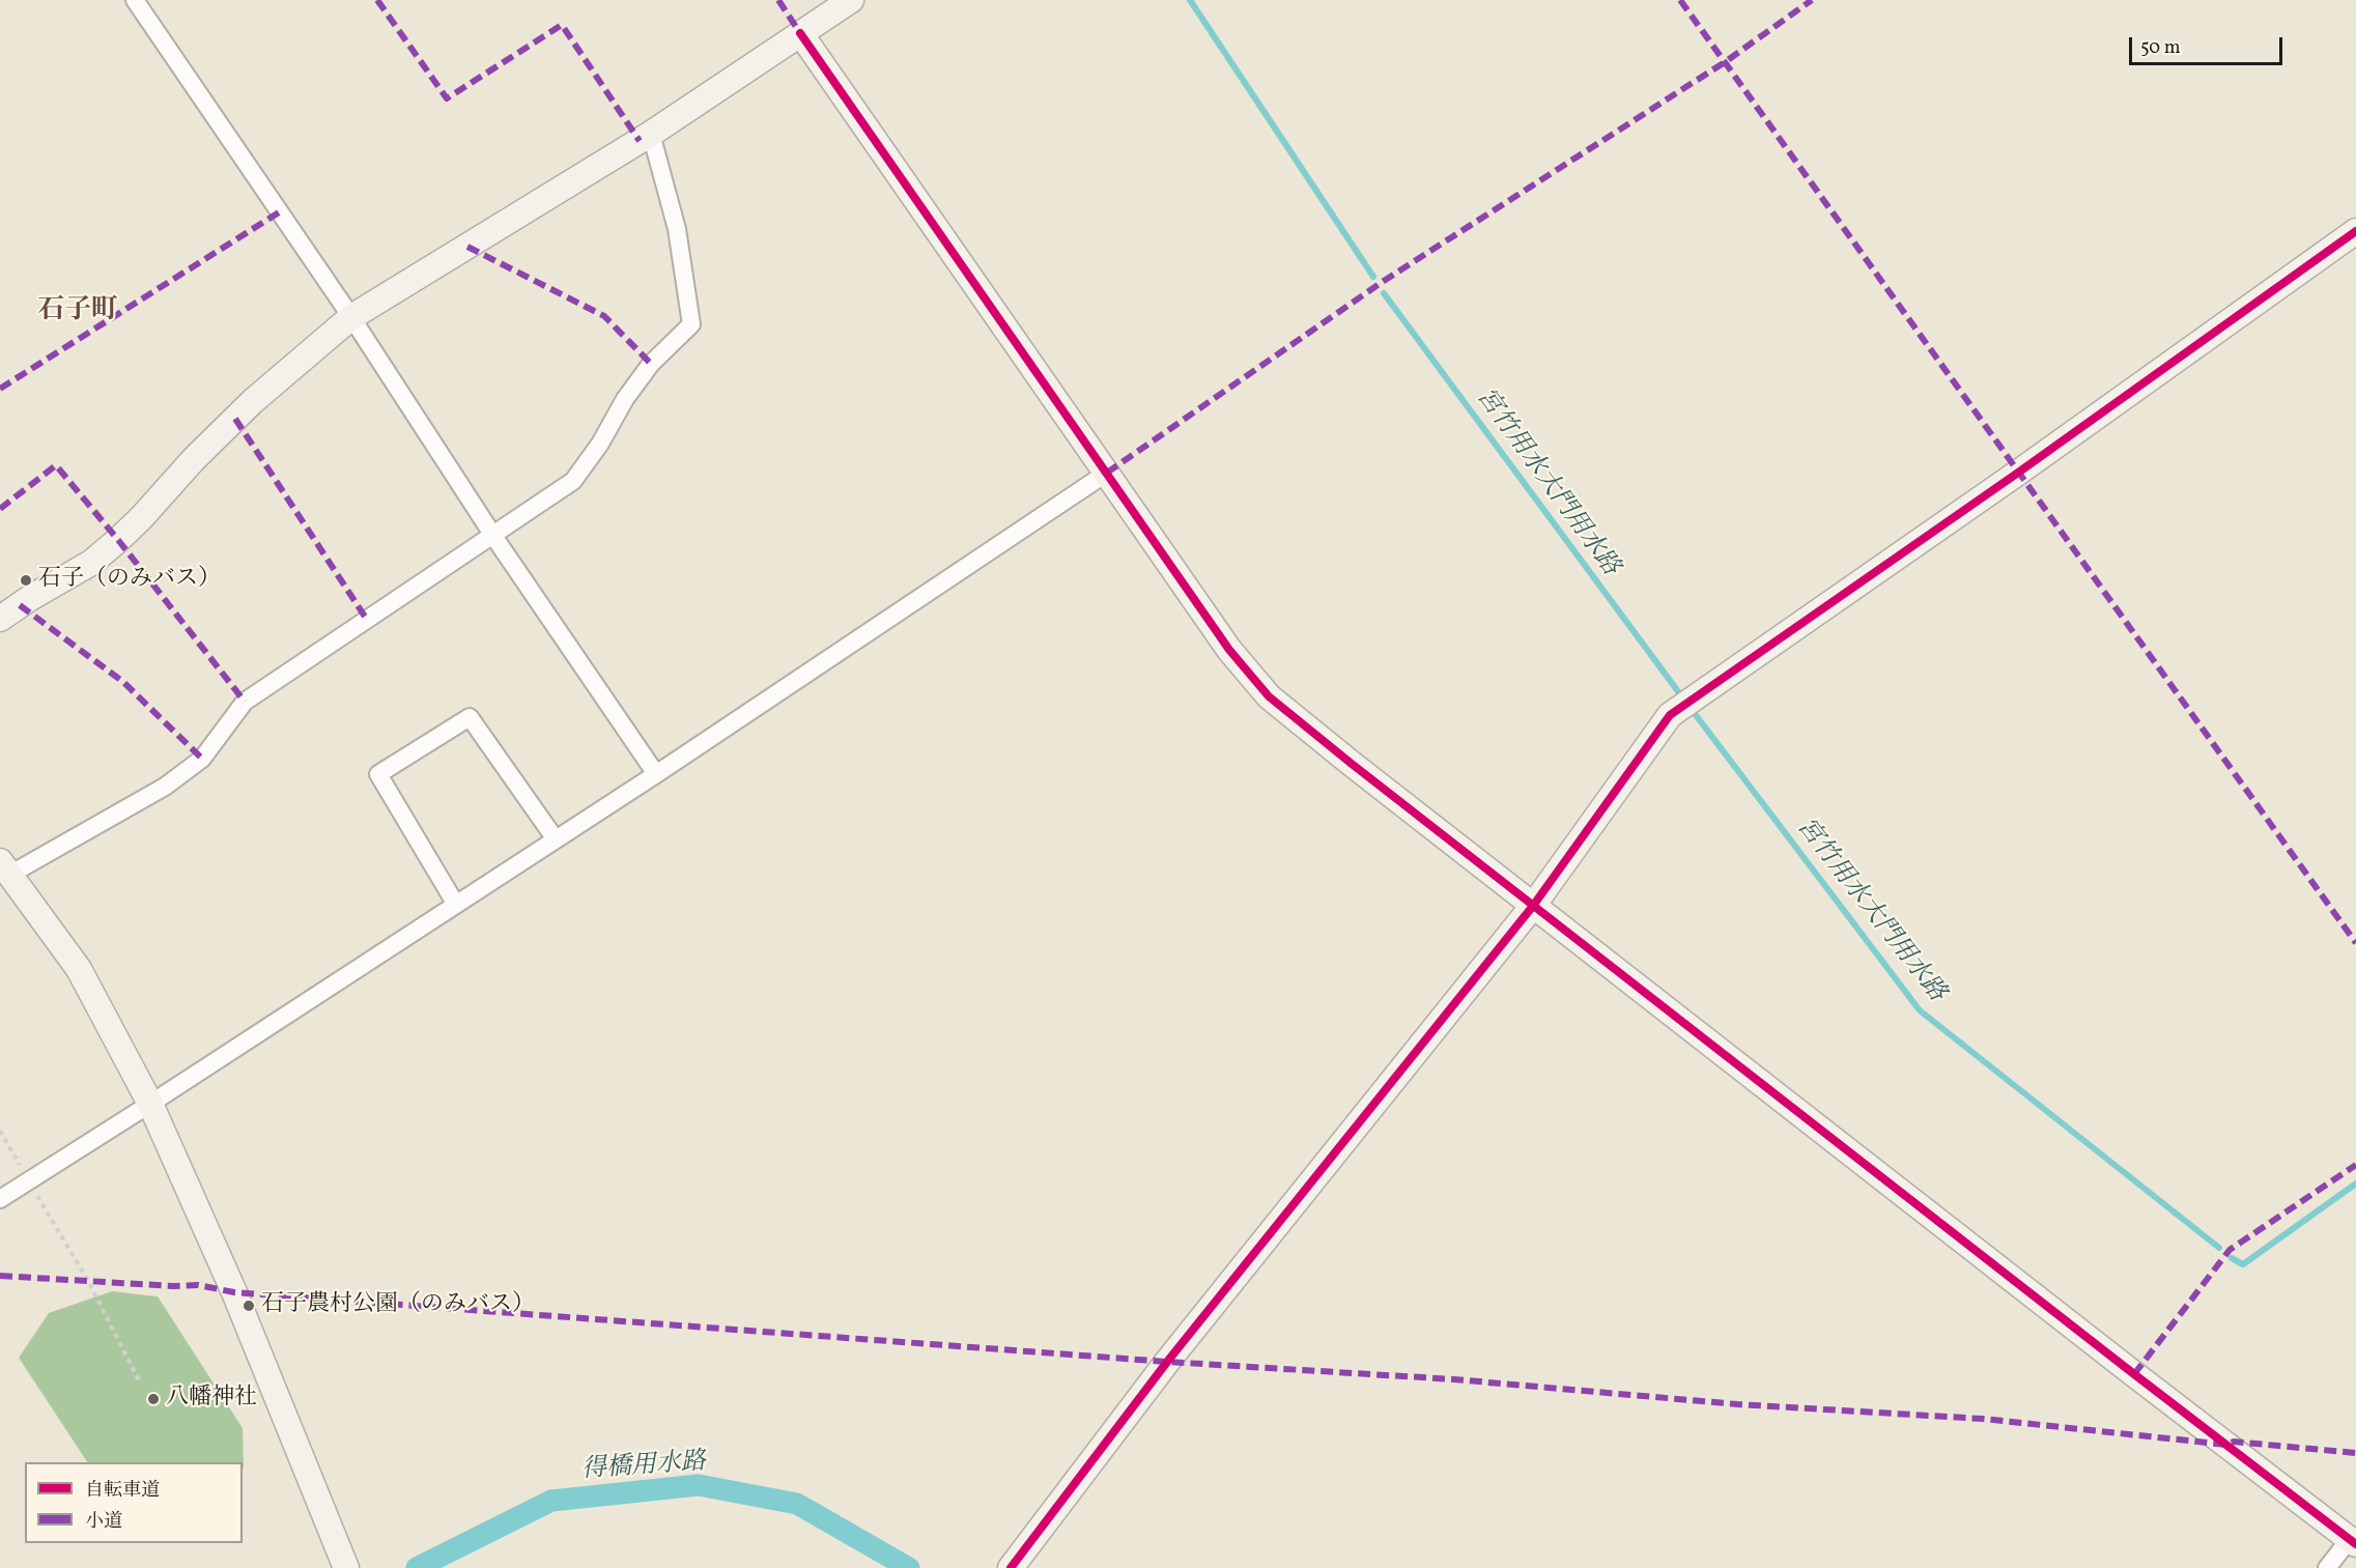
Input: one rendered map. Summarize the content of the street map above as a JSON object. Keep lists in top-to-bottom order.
{
  "districts": ["石子町"],
  "water": ["宮竹用水大門用水路", "得橋用水路"],
  "places": ["石子（のみバス）", "石子農村公園（のみバス）", "八幡神社"],
  "legend": ["自転車道", "小道"],
  "scale_bar": "50 m"
}
